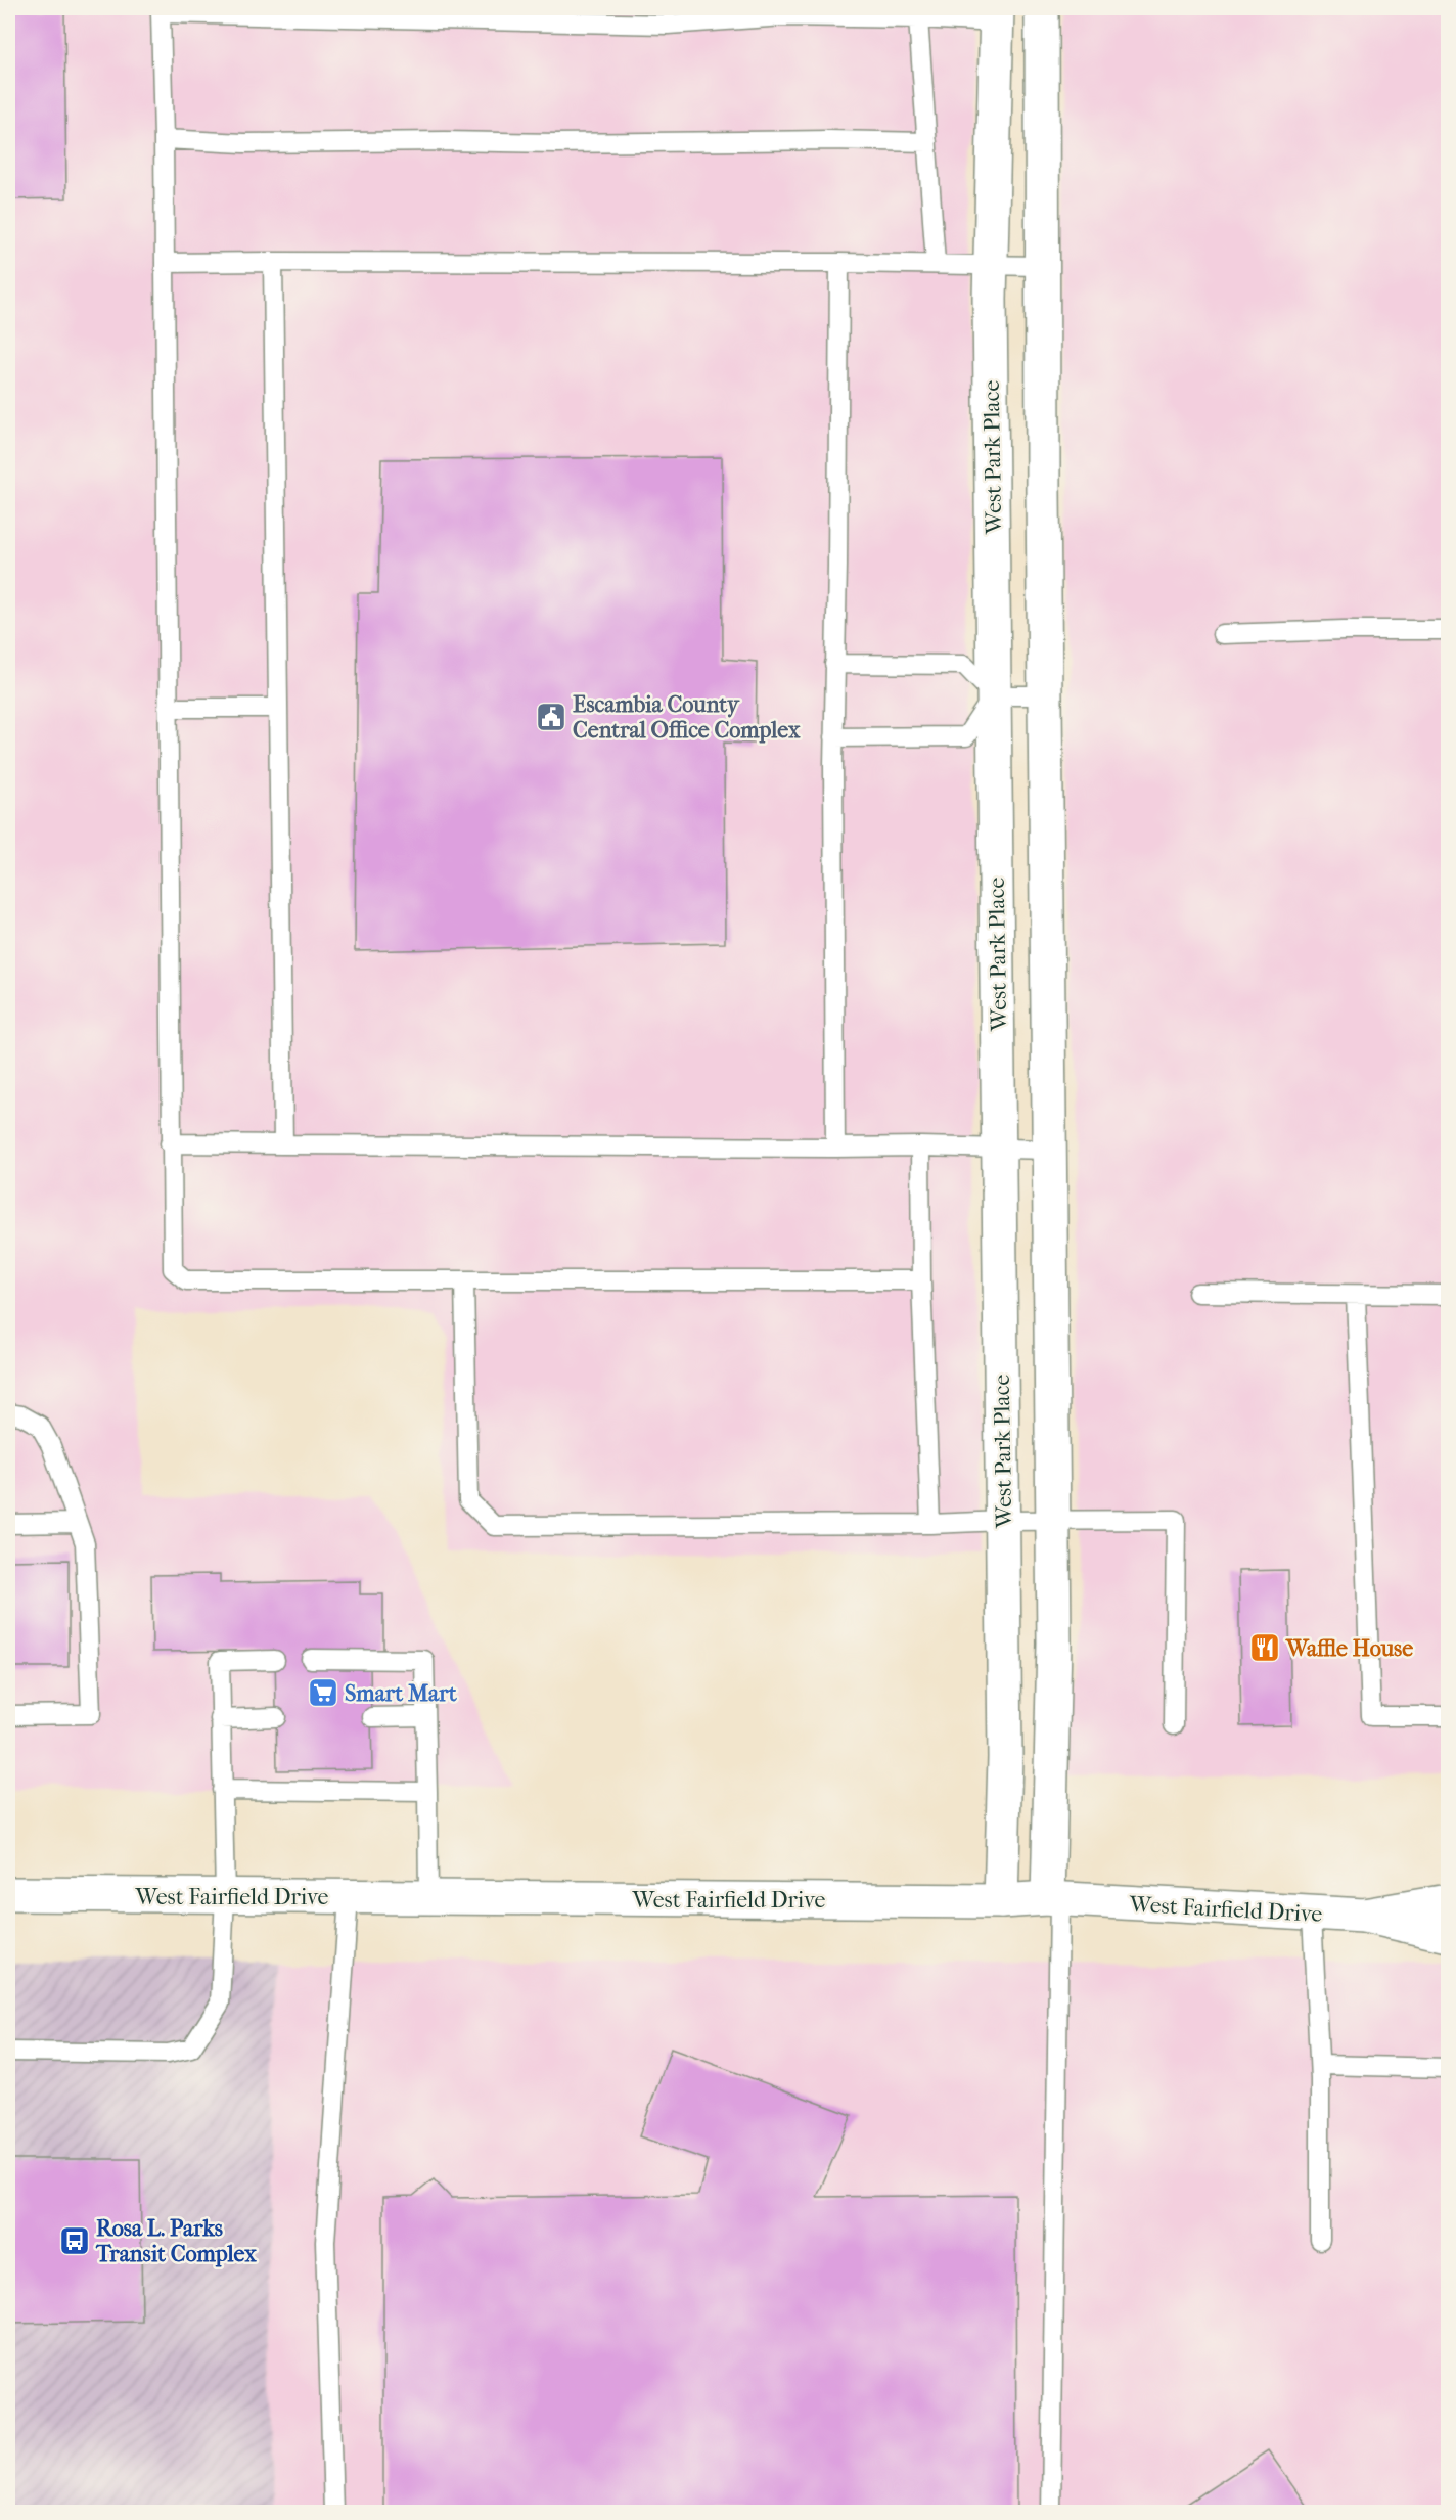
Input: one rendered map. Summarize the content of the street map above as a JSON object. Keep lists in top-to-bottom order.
{
  "streets": {
    "street": ["West Park Place", "West Fairfield Drive"]
  },
  "crossings": [
    ["West Park Place", "West Fairfield Drive"]
  ],
  "places": {
    "public building": ["Escambia County Central Office Complex"],
    "restaurant": ["Waffle House"],
    "supermarket": ["Smart Mart"],
    "bus stop": ["Rosa L. Parks Transit Complex"]
  }
}
